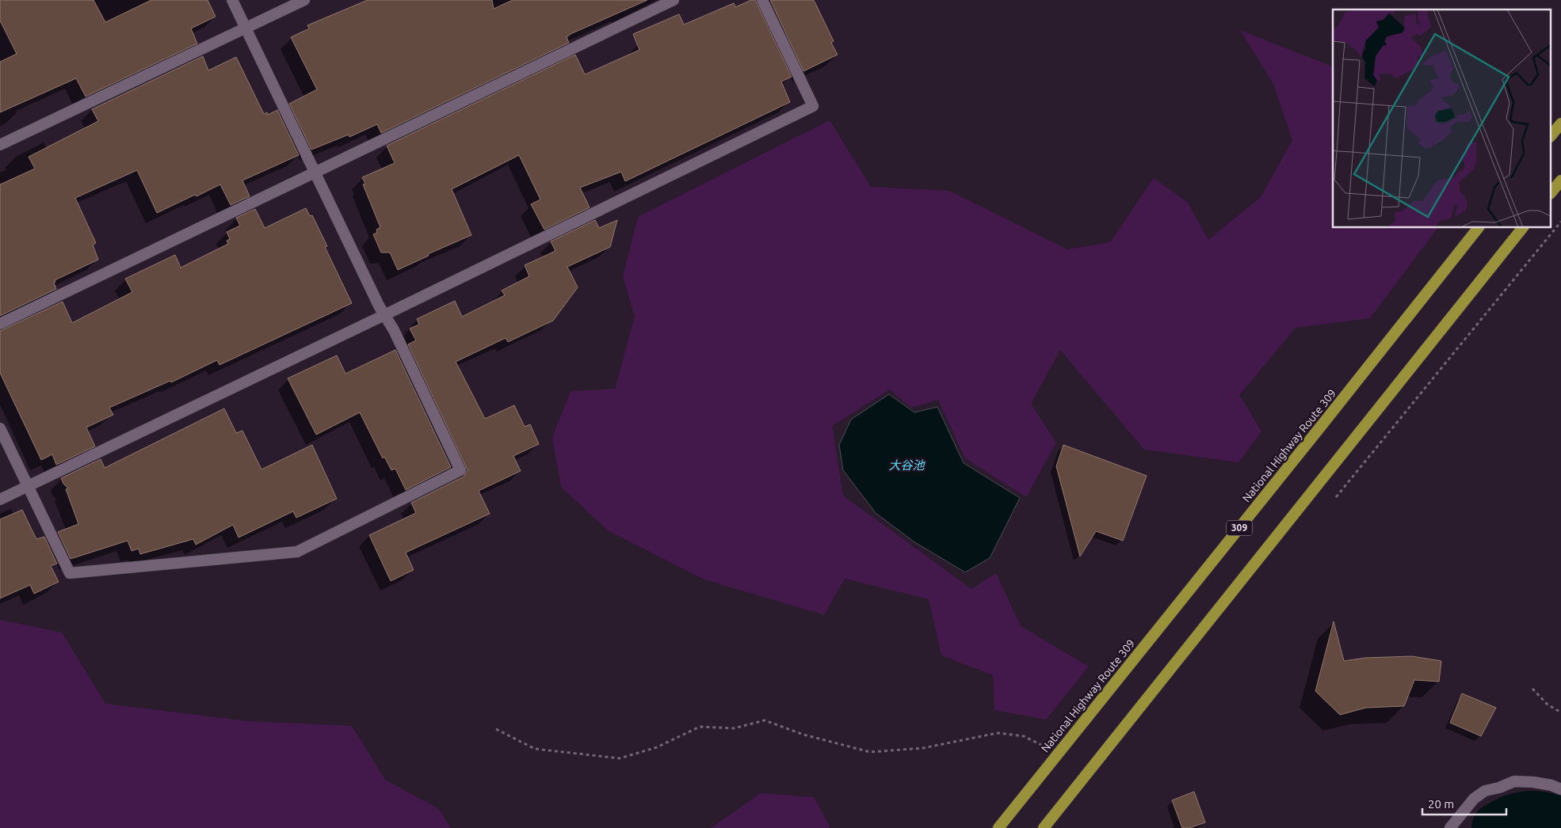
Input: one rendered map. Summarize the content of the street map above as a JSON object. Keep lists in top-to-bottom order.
{
  "streets": {
    "highway": ["National Highway Route 309", "309"]
  },
  "water": ["大谷池"],
  "scale_bar": "20 m"
}
